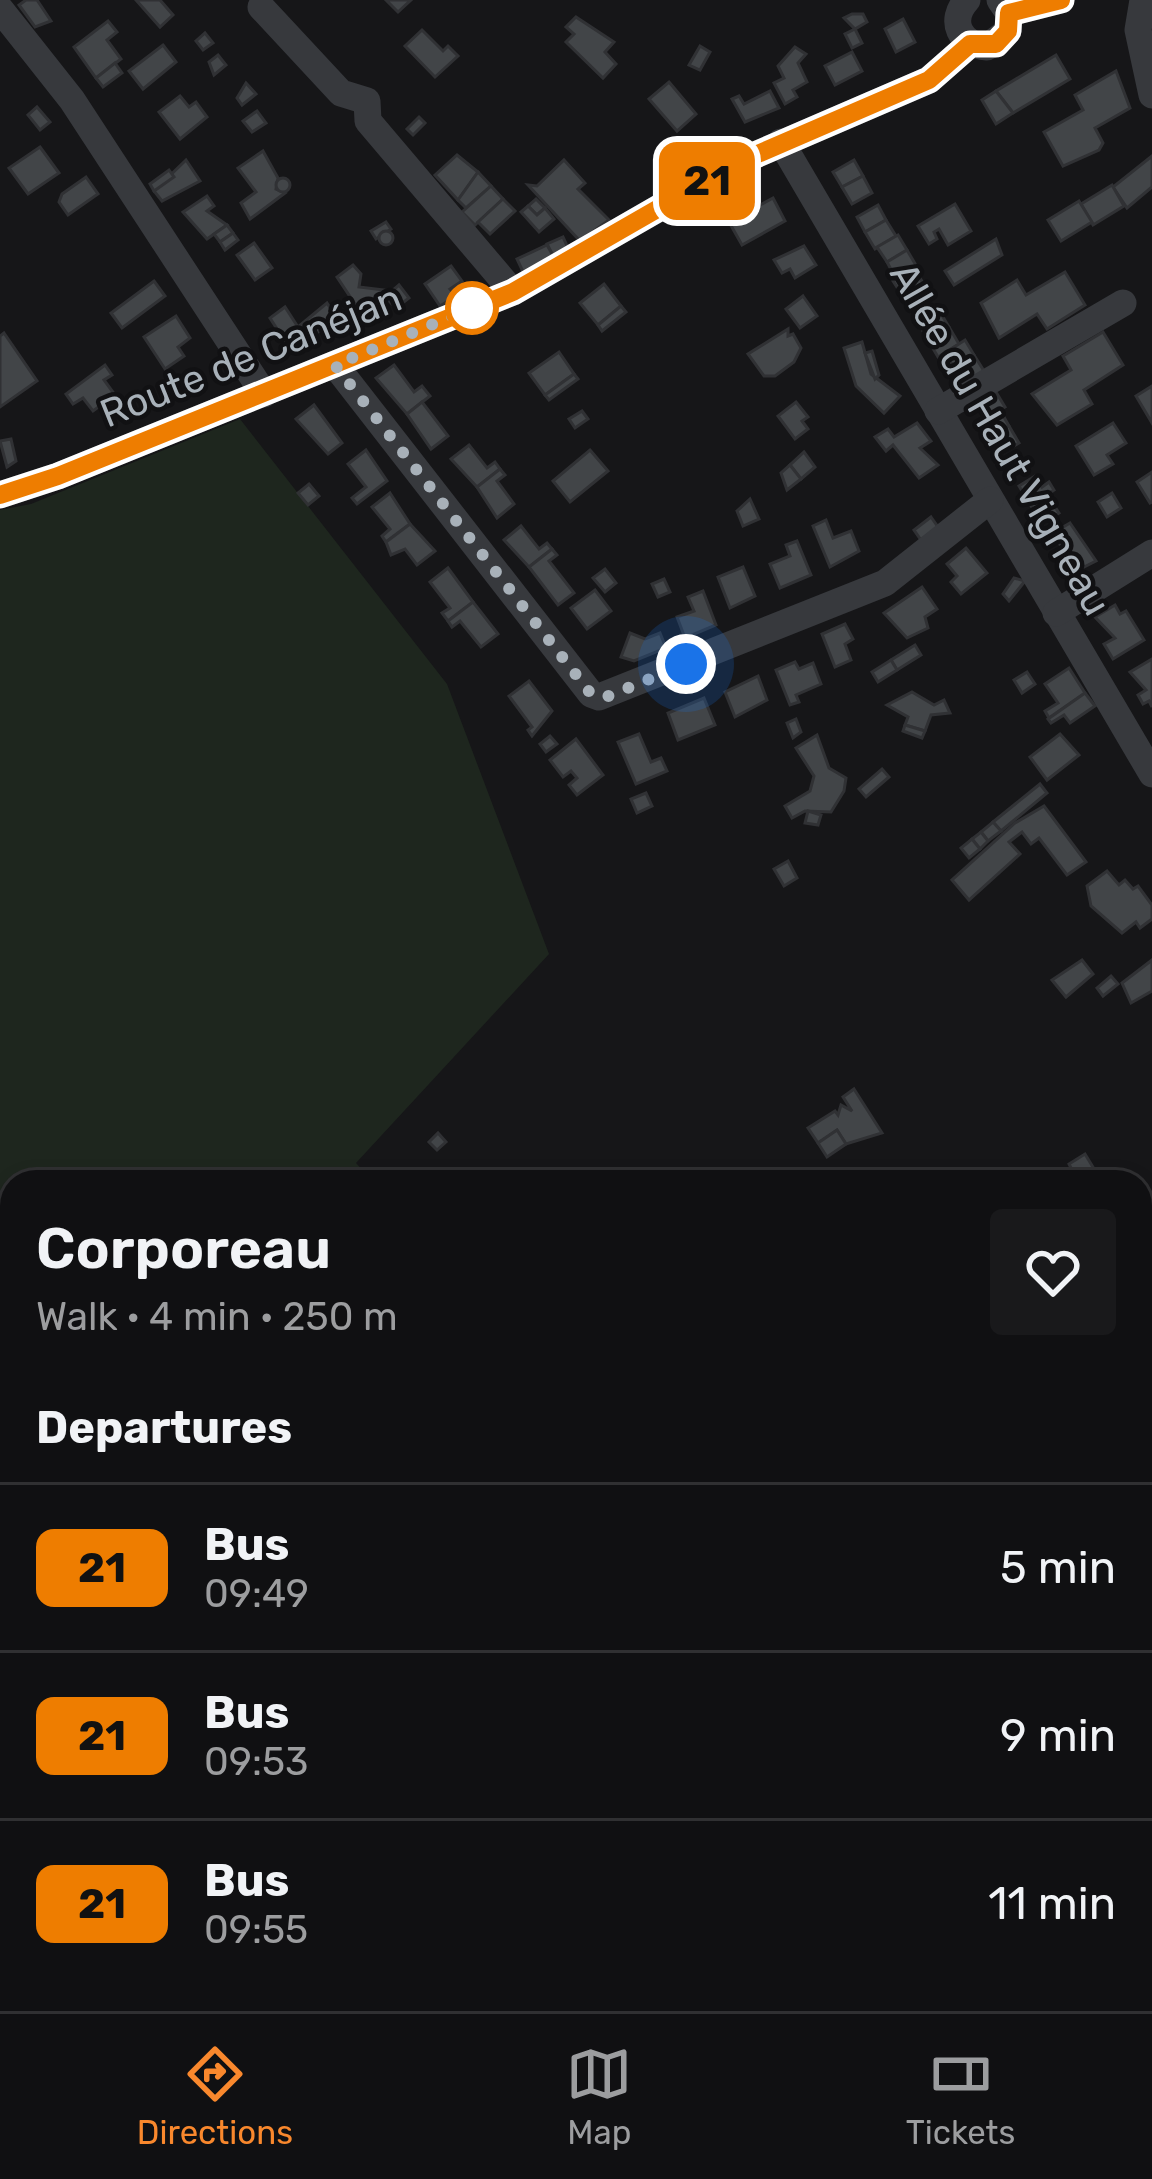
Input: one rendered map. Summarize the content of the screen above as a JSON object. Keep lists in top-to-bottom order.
{
  "streets": {
    "street": ["Route de Canéjan", "Allée du Haut Vigneau"]
  },
  "crossings": [
    ["Route de Canéjan", "Allée du Haut Vigneau"]
  ],
  "lines": ["bus line 21"],
  "page": {
    "on_map": "21",
    "heading": [
      ["Corporeau", "Walk · 4 min · 250 m"],
      "Departures"
    ],
    "list": [
      {
        "mark": "21",
        "name": "Bus",
        "note": "09:49",
        "value": "5 min"
      },
      {
        "mark": "21",
        "name": "Bus",
        "note": "09:53",
        "value": "9 min"
      },
      {
        "mark": "21",
        "name": "Bus",
        "note": "09:55",
        "value": "11 min"
      }
    ],
    "tabs": ["Directions", "Map", "Tickets"]
  }
}
